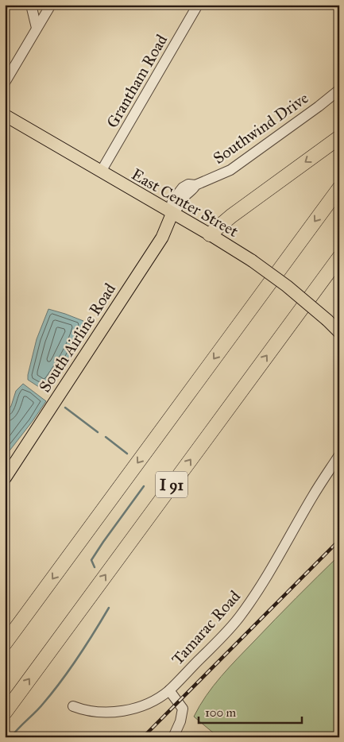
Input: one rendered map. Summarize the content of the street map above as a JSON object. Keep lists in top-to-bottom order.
{
  "streets": {
    "highway": ["I 91"],
    "main road": ["East Center Street", "South Airline Road"],
    "street": ["Grantham Road", "Southwind Drive", "Tamarac Road"]
  },
  "crossings": [
    ["Grantham Road", "East Center Street"],
    ["Southwind Drive", "East Center Street"],
    ["Southwind Drive", "South Airline Road"],
    ["East Center Street", "South Airline Road"]
  ],
  "scale_bar": "100 m"
}
